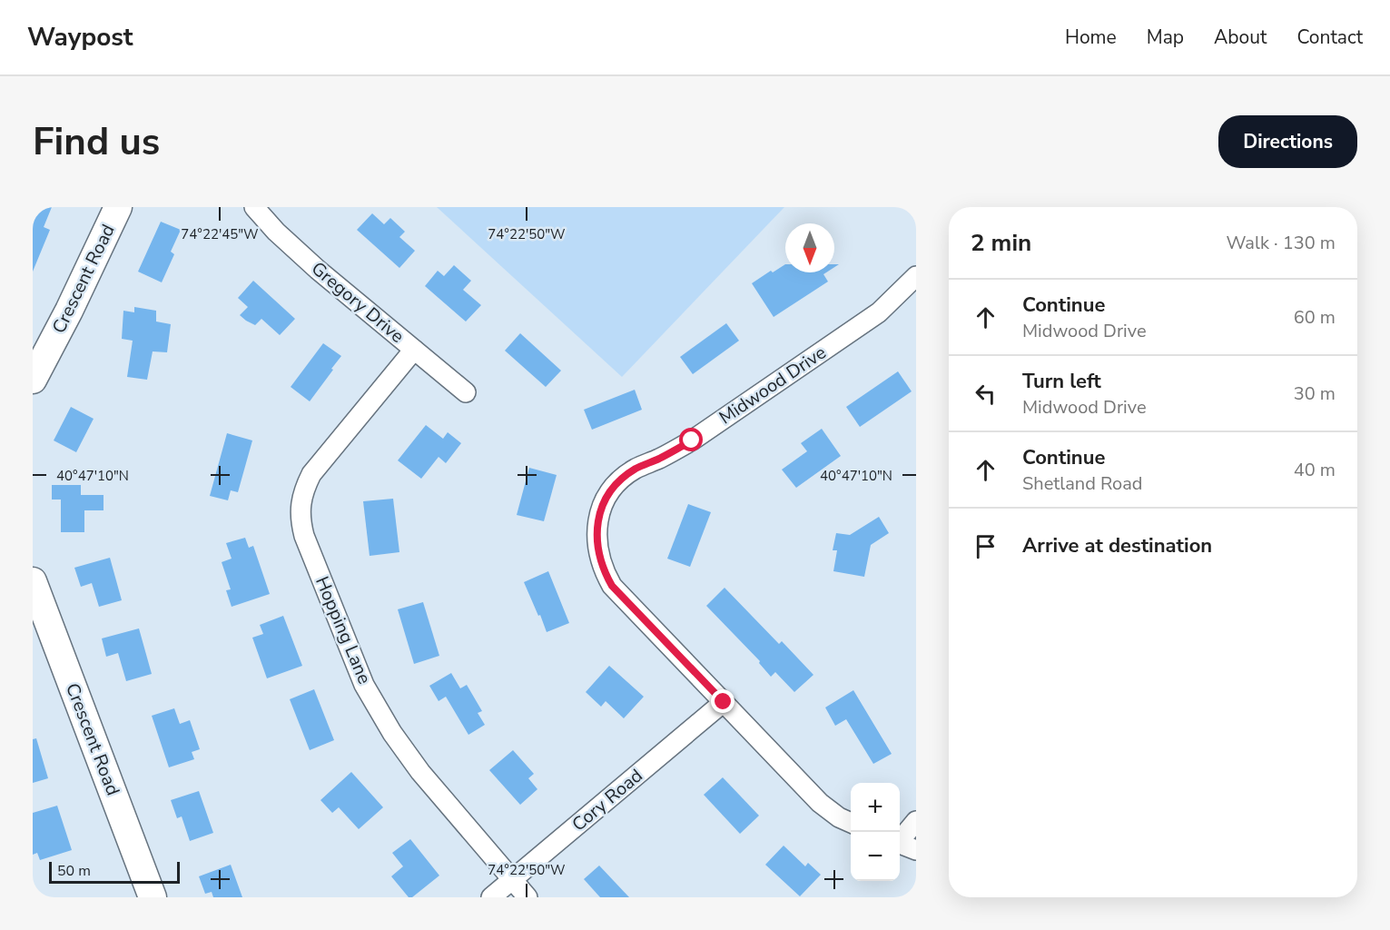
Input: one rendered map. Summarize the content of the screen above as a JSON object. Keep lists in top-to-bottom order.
{
  "streets": {
    "street": [
      "Crescent Road",
      "Gregory Drive",
      "Midwood Drive",
      "Hopping Lane",
      "Cory Road"
    ]
  },
  "crossings": [
    ["Gregory Drive", "Hopping Lane"],
    ["Midwood Drive", "Cory Road"],
    ["Hopping Lane", "Cory Road"]
  ],
  "scale_bar": "50 m",
  "north": "bottom",
  "page": {
    "header": "Waypost",
    "nav": [
      "Home",
      "Map",
      "About",
      "Contact"
    ],
    "buttons": "Directions",
    "title": "Find us",
    "heading": ["2 min", "Walk · 130 m"],
    "list": [
      ["Continue", "Midwood Drive", "60 m"],
      ["Turn left", "Midwood Drive", "30 m"],
      ["Continue", "Shetland Road", "40 m"],
      "Arrive at destination"
    ],
    "map_buttons": ["+", "−"],
    "scale": "50 m"
  },
  "coordinates": ["74°22'45\"W", "74°22'50\"W", "40°47'10\"N"]
}
